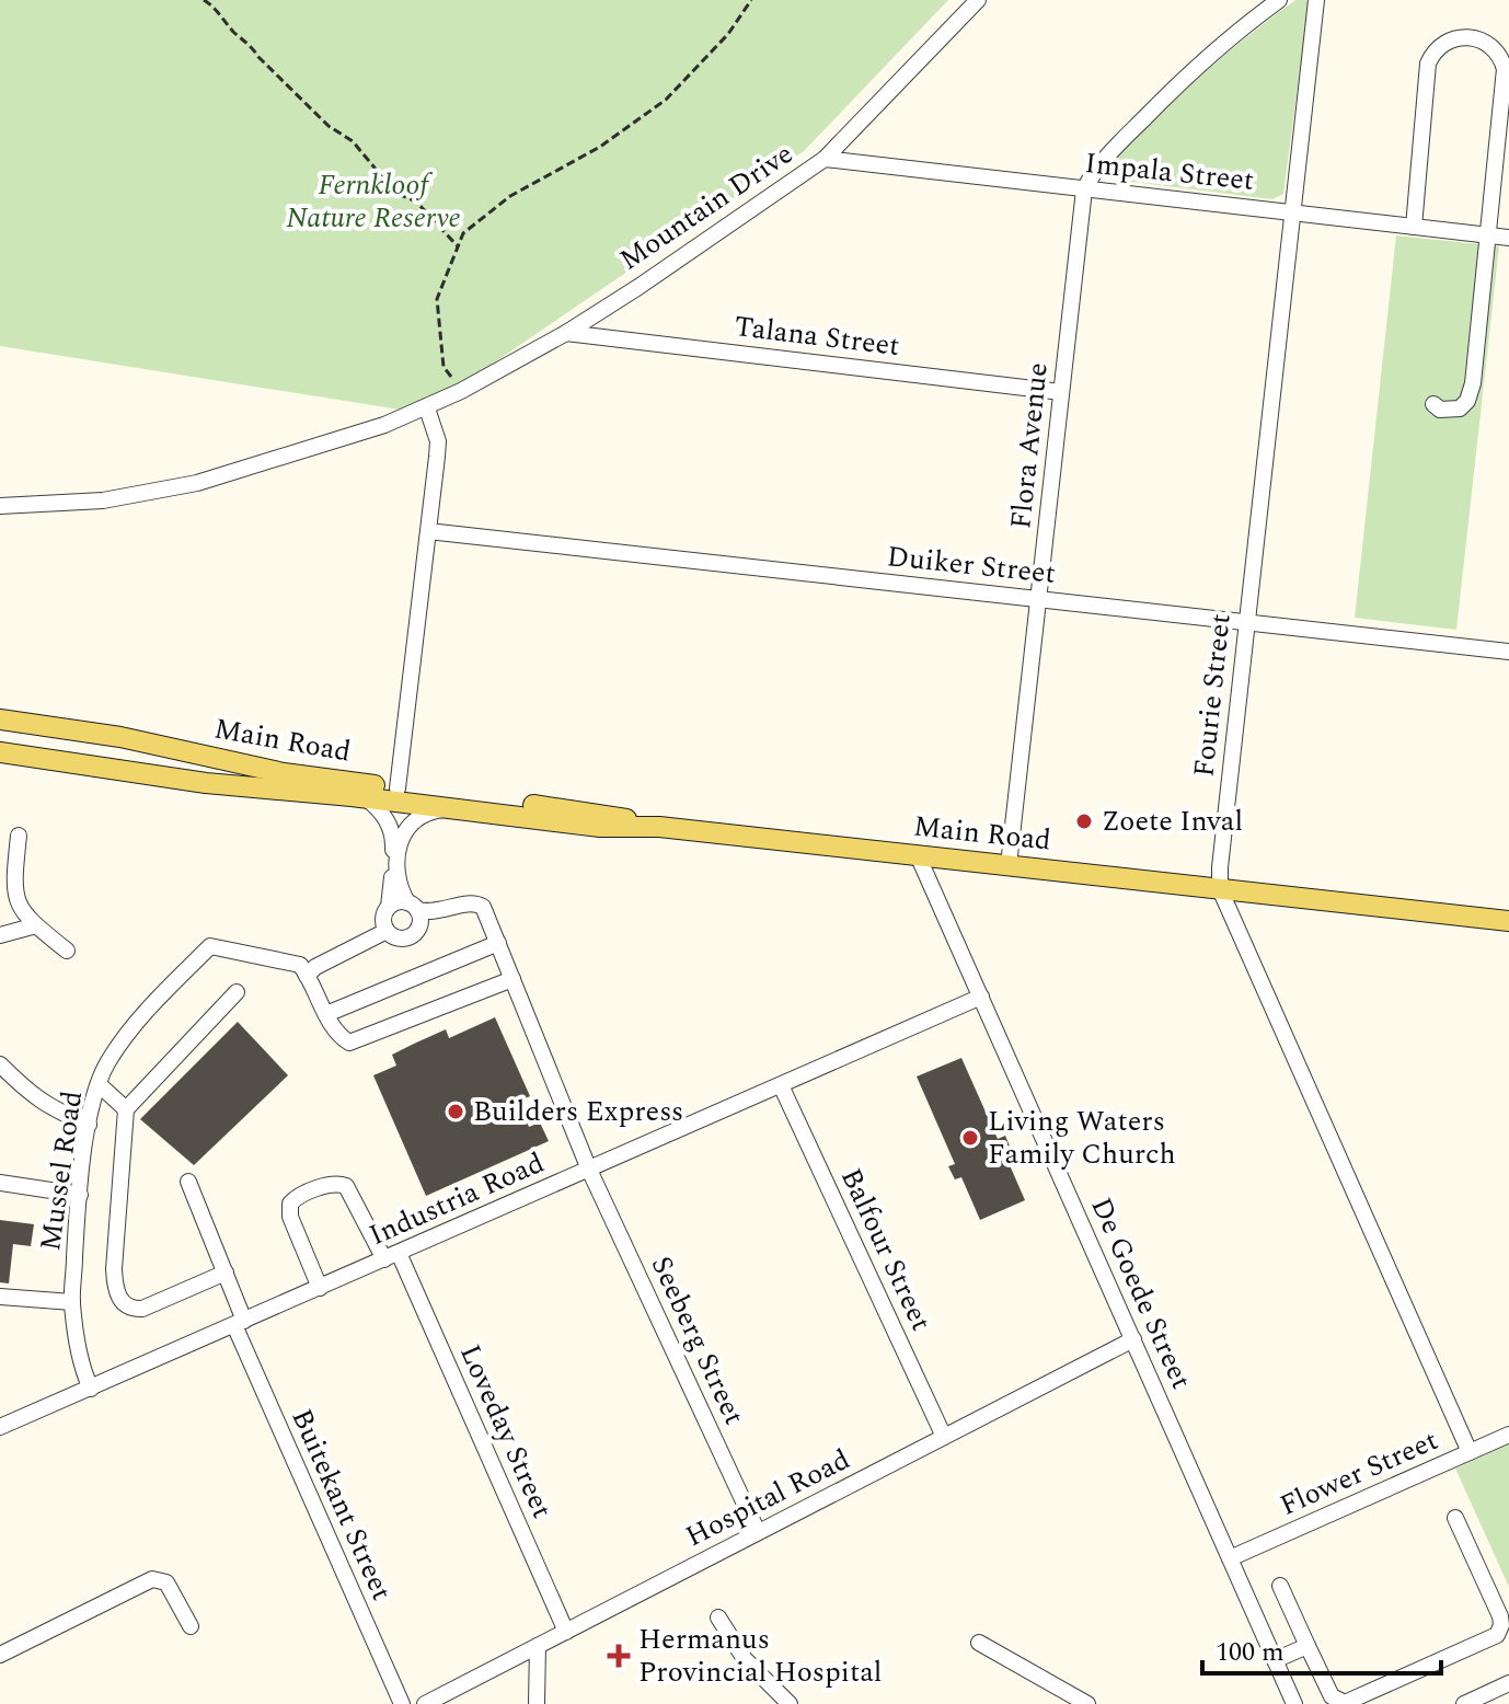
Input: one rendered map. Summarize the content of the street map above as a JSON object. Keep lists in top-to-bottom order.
{
  "streets": {
    "main road": ["Main Road"],
    "street": [
      "Impala Street",
      "Mountain Drive",
      "Talana Street",
      "Flora Avenue",
      "Duiker Street",
      "Fourie Street",
      "Mussel Road",
      "Industria Road",
      "Balfour Street",
      "De Goede Street",
      "Seeberg Street",
      "Loveday Street",
      "Flower Street",
      "Hospital Road",
      "Buitekant Street"
    ]
  },
  "crossings": [
    ["Impala Street", "Mountain Drive"],
    ["Impala Street", "Flora Avenue"],
    ["Impala Street", "Fourie Street"],
    ["Mountain Drive", "Talana Street"],
    ["Talana Street", "Flora Avenue"],
    ["Flora Avenue", "Duiker Street"],
    ["Flora Avenue", "Main Road"],
    ["Duiker Street", "Fourie Street"],
    ["Fourie Street", "Main Road"],
    ["Fourie Street", "Flower Street"],
    ["Main Road", "De Goede Street"],
    ["Mussel Road", "Industria Road"],
    ["Industria Road", "Balfour Street"],
    ["Industria Road", "De Goede Street"],
    ["Industria Road", "Seeberg Street"],
    ["Industria Road", "Loveday Street"],
    ["Industria Road", "Buitekant Street"],
    ["Balfour Street", "Hospital Road"],
    ["De Goede Street", "Flower Street"],
    ["De Goede Street", "Hospital Road"],
    ["Seeberg Street", "Hospital Road"],
    ["Loveday Street", "Hospital Road"]
  ],
  "parks": ["Fernkloof Nature Reserve"],
  "places": {
    "other": ["Zoete Inval", "Builders Express", "Living Waters Family Church"],
    "health": ["Hermanus Provincial Hospital"]
  },
  "scale_bar": "100 m"
}
